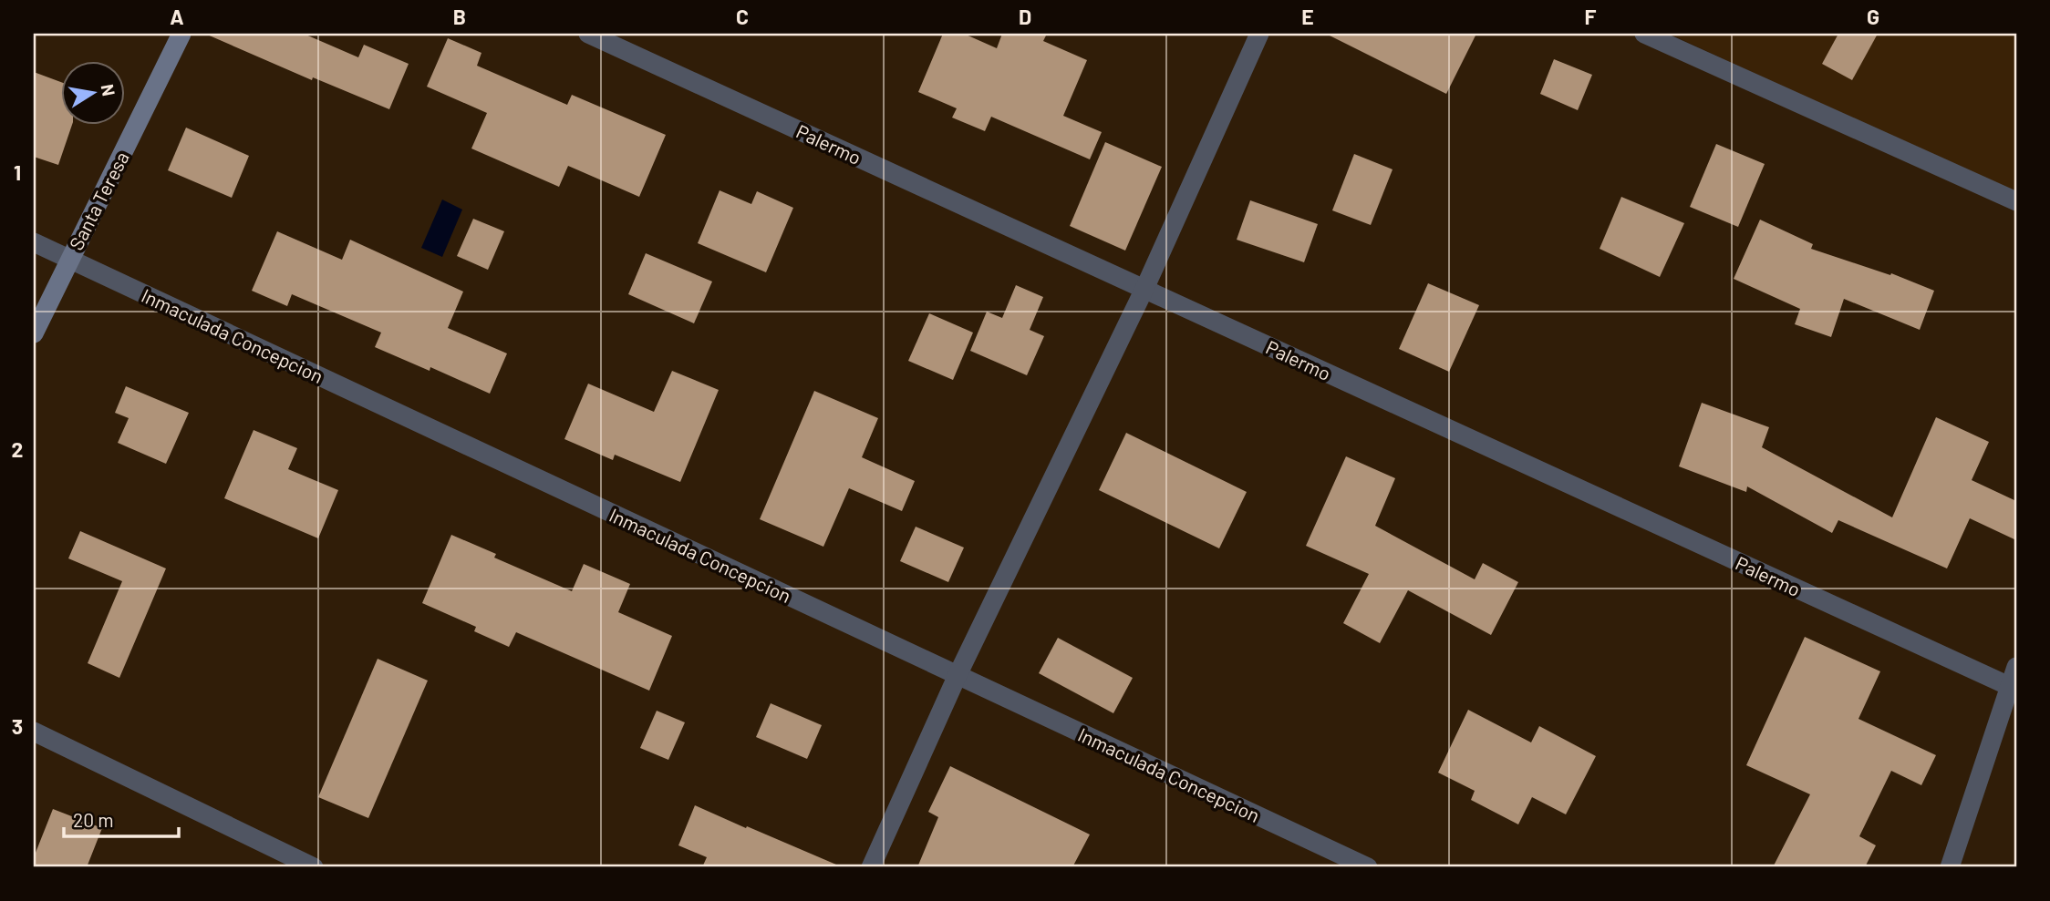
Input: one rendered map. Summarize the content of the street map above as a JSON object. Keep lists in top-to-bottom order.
{
  "streets": {
    "street": ["Palermo", "Santa Teresa", "Inmaculada Concepcion"]
  },
  "crossings": [
    ["Santa Teresa", "Inmaculada Concepcion"]
  ],
  "scale_bar": "20 m",
  "north": "right",
  "grid": {
    "columns": [
      "A",
      "B",
      "C",
      "D",
      "E",
      "F",
      "G"
    ],
    "rows": ["1", "2", "3"]
  }
}
